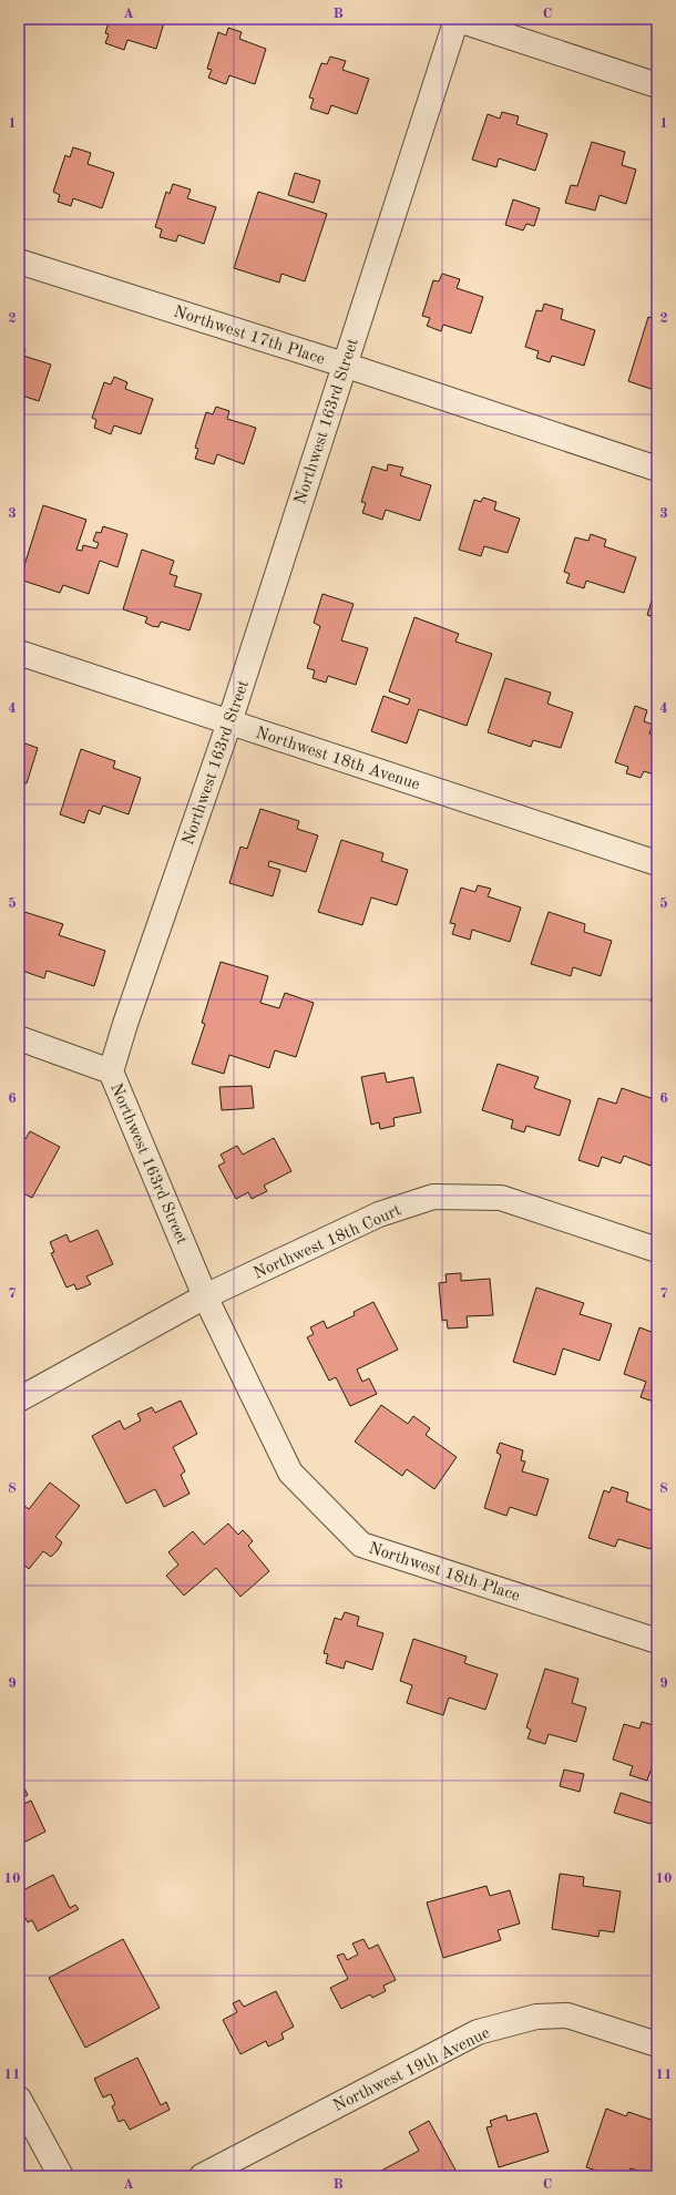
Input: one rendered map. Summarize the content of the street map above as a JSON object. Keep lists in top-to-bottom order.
{
  "streets": {
    "street": [
      "Northwest 17th Place",
      "Northwest 163rd Street",
      "Northwest 18th Avenue",
      "Northwest 18th Court",
      "Northwest 18th Place",
      "Northwest 19th Avenue"
    ]
  },
  "crossings": [
    ["Northwest 17th Place", "Northwest 163rd Street"],
    ["Northwest 163rd Street", "Northwest 18th Avenue"],
    ["Northwest 163rd Street", "Northwest 18th Court"],
    ["Northwest 163rd Street", "Northwest 18th Place"],
    ["Northwest 18th Court", "Northwest 18th Place"]
  ],
  "grid": {
    "columns": ["A", "B", "C"],
    "rows": [
      "1",
      "2",
      "3",
      "4",
      "5",
      "6",
      "7",
      "8",
      "9",
      "10",
      "11"
    ]
  }
}
